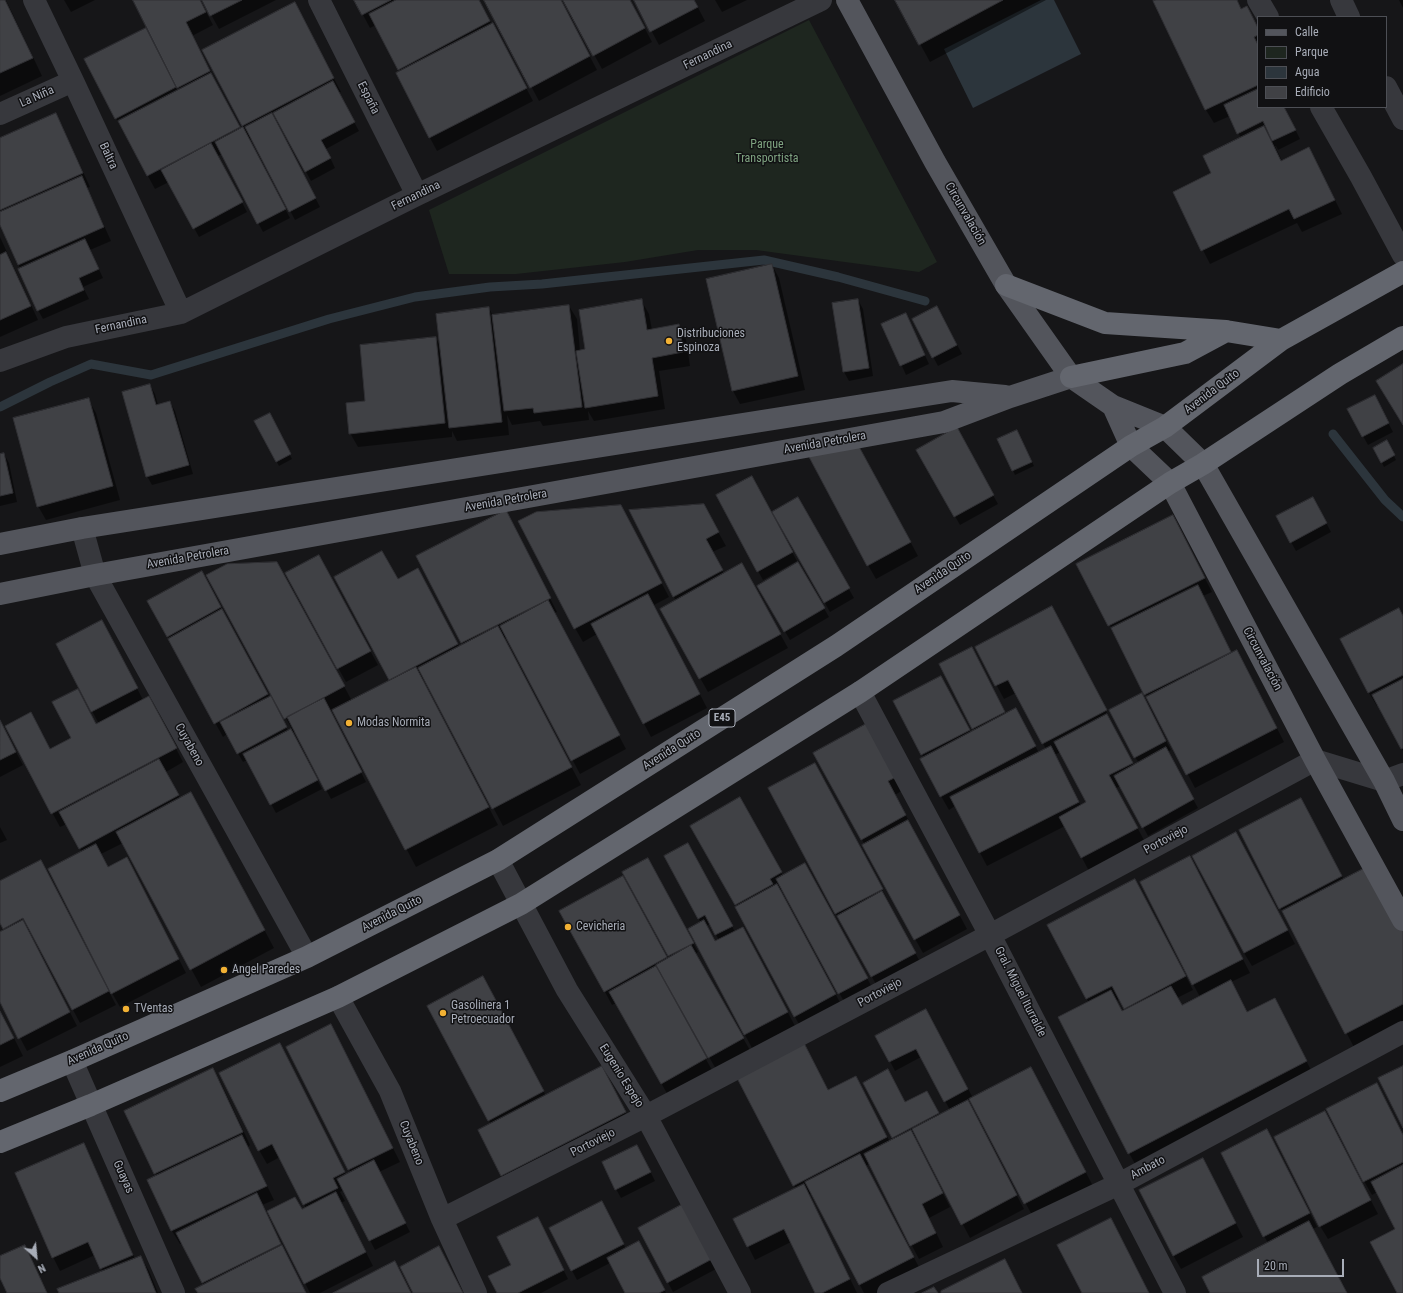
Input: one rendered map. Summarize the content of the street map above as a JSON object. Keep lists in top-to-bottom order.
{
  "streets": {
    "highway": ["Avenida Quito", "E45"],
    "main road": ["Circunvalación", "Avenida Petrolera"],
    "street": [
      "Fernandina",
      "La Niña",
      "España",
      "Baltra",
      "Cuyabeno",
      "Portoviejo",
      "Gral. Miguel Iturralde",
      "Eugenio Espejo",
      "Ambato",
      "Guayas"
    ]
  },
  "crossings": [
    ["Fernandina", "España"],
    ["Fernandina", "Baltra"],
    ["La Niña", "Baltra"],
    ["Circunvalación", "Avenida Quito"],
    ["Circunvalación", "Avenida Petrolera"],
    ["Circunvalación", "Portoviejo"],
    ["Avenida Quito", "Cuyabeno"],
    ["Avenida Quito", "Eugenio Espejo"],
    ["Avenida Quito", "Guayas"],
    ["Avenida Petrolera", "Cuyabeno"],
    ["Cuyabeno", "Portoviejo"],
    ["Portoviejo", "Gral. Miguel Iturralde"],
    ["Portoviejo", "Eugenio Espejo"],
    ["Gral. Miguel Iturralde", "Ambato"]
  ],
  "parks": ["Parque Transportista"],
  "places": [
    "Distribuciones Espinoza",
    "Modas Normita",
    "Cevicheria",
    "Angel Paredes",
    "TVentas",
    "Gasolinera 1 Petroecuador"
  ],
  "legend": [
    "Calle",
    "Parque",
    "Agua",
    "Edificio"
  ],
  "scale_bar": "20 m",
  "north": "bottom right"
}
